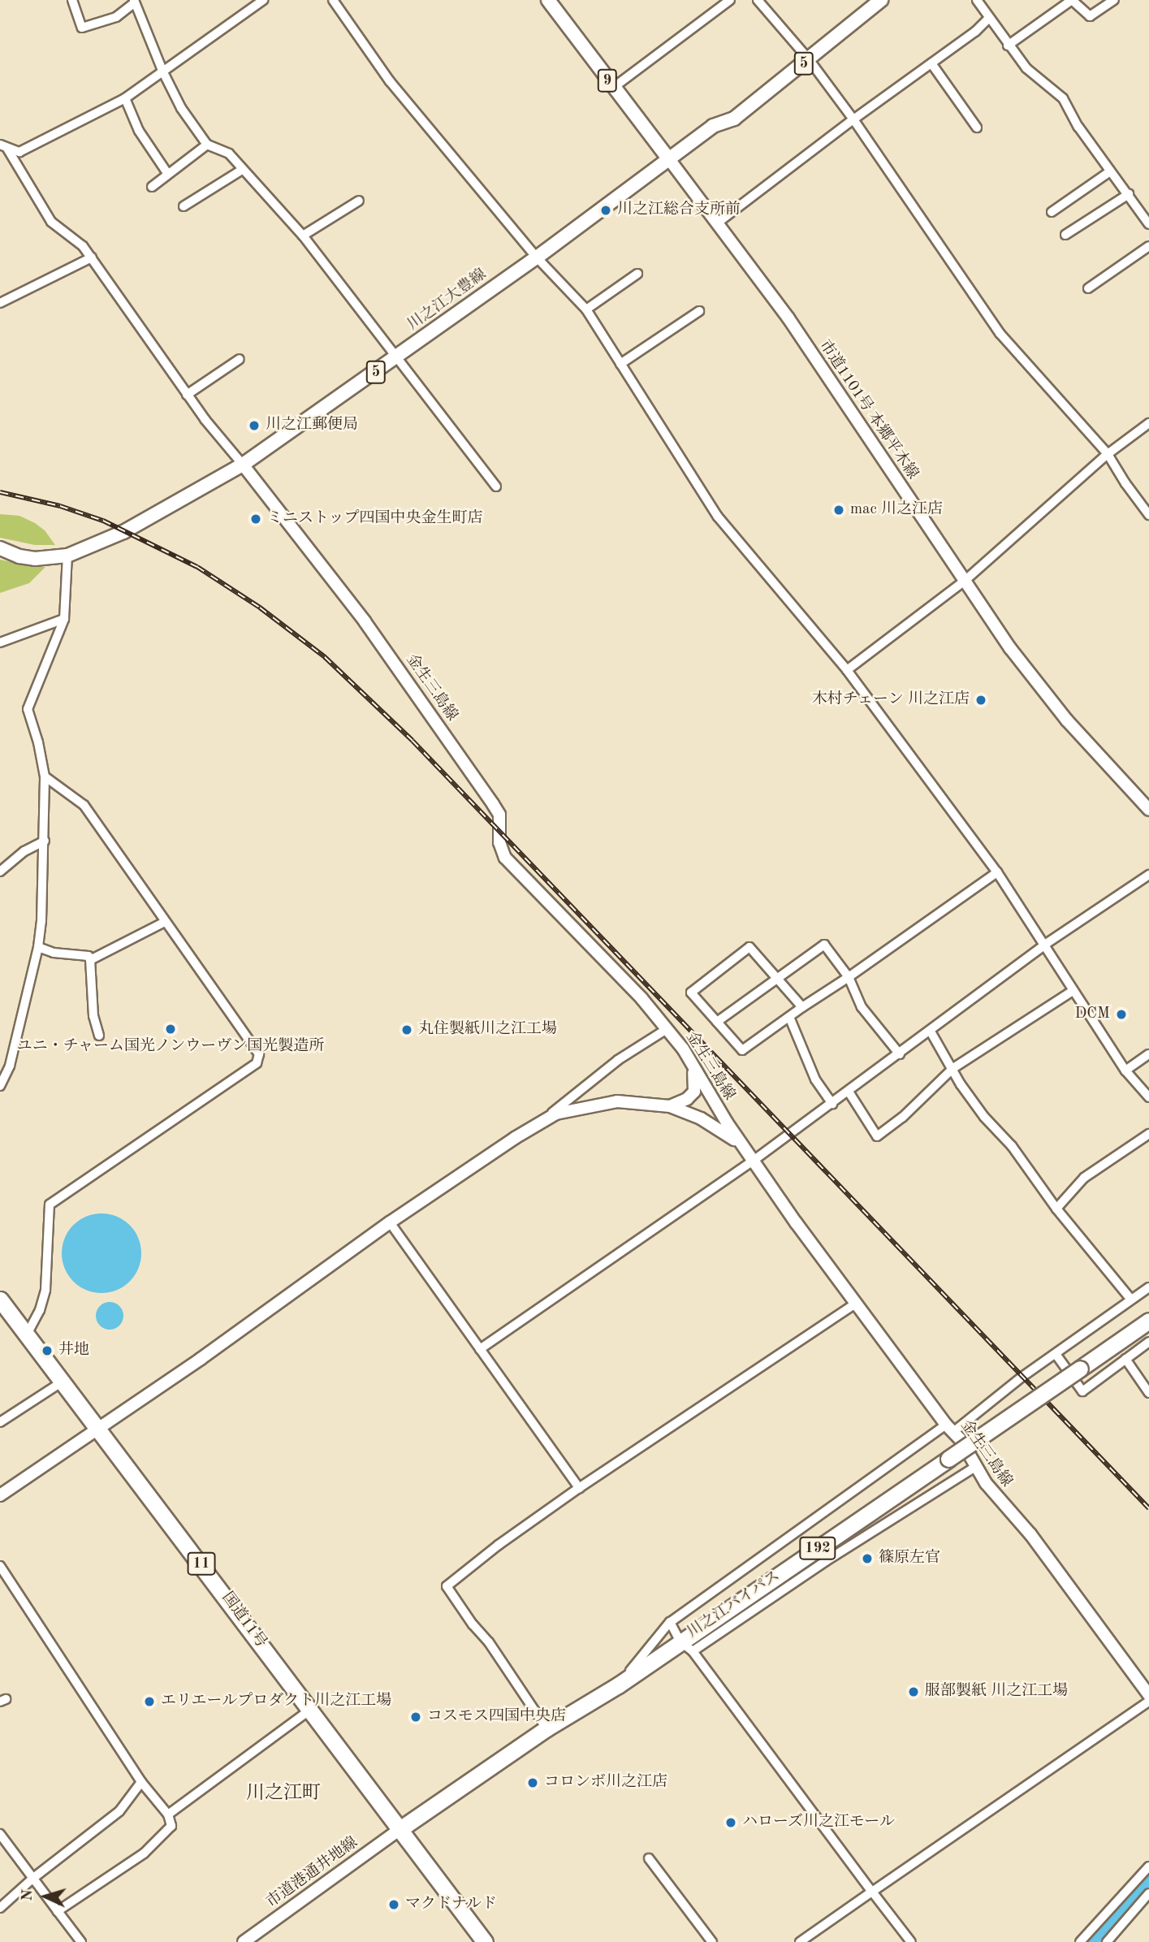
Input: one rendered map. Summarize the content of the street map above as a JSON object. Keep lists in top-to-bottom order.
{
  "streets": {
    "highway": [
      "192",
      "11",
      "川之江バイパス",
      "国道11号"
    ],
    "main road": ["5", "9", "川之江大豊線"],
    "street": ["市道1101号 本郷平木線", "金生三島線", "市道港通井地線"]
  },
  "crossings": [
    ["9", "川之江大豊線"],
    ["9", "市道1101号 本郷平木線"],
    ["川之江大豊線", "市道1101号 本郷平木線"],
    ["川之江大豊線", "金生三島線"],
    ["川之江バイパス", "国道11号"],
    ["川之江バイパス", "市道港通井地線"],
    ["国道11号", "市道港通井地線"]
  ],
  "districts": ["川之江町"],
  "places": [
    "川之江総合支所前",
    "川之江郵便局",
    "mac 川之江店",
    "ミニストップ四国中央金生町店",
    "木村チェーン 川之江店",
    "DCM",
    "ユニ・チャーム国光ノンウーヴン国光製造所",
    "丸住製紙川之江工場",
    "井地",
    "篠原左官",
    "服部製紙 川之江工場",
    "エリエールプロダクト川之江工場",
    "コスモス四国中央店",
    "コロンボ川之江店",
    "ハローズ川之江モール",
    "マクドナルド"
  ],
  "north": "left"
}
